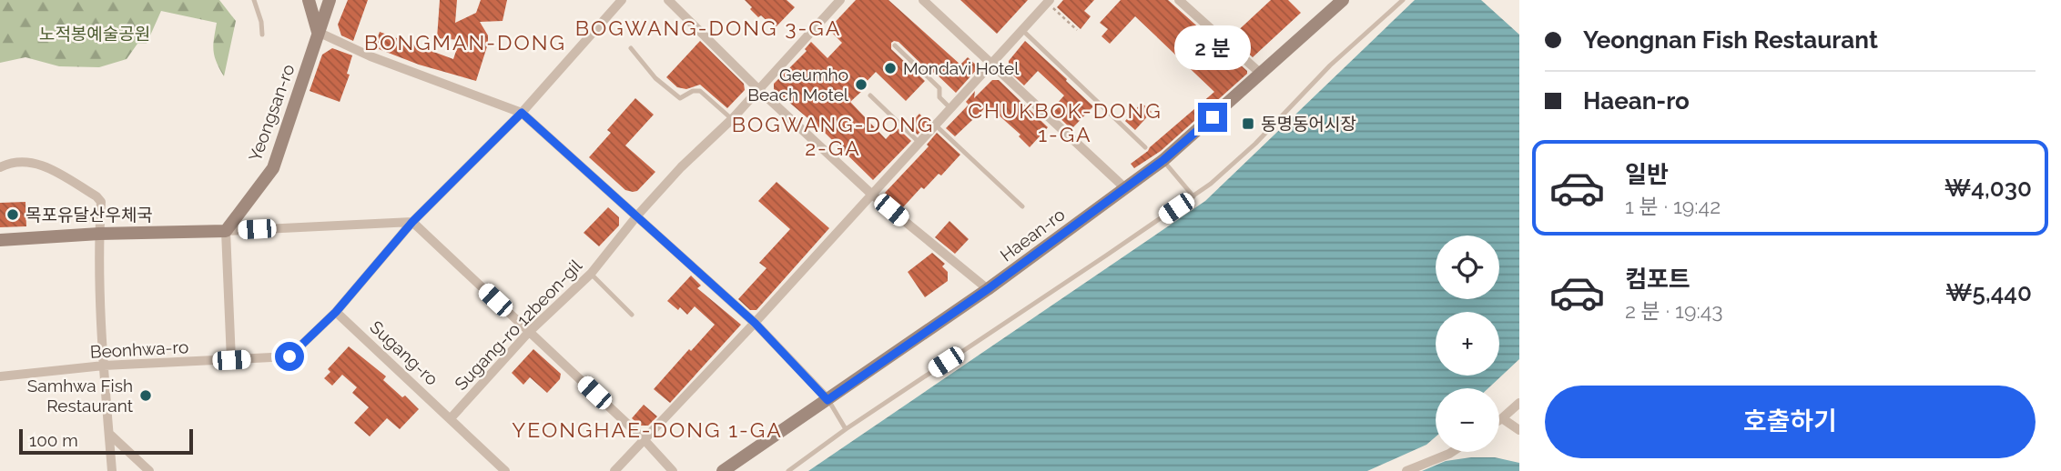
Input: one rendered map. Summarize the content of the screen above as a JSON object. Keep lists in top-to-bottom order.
{
  "streets": {
    "street": [
      "Yeongsan-ro",
      "Haean-ro",
      "Sugang-ro 12beon-gil",
      "Beonhwa-ro",
      "Sugang-ro"
    ]
  },
  "crossings": [
    ["Sugang-ro 12beon-gil", "Sugang-ro"],
    ["Beonhwa-ro", "Sugang-ro"]
  ],
  "districts": [
    "BOGWANG-DONG 3-GA",
    "BONGMAN-DONG",
    "CHUKBOK-DONG 1-GA",
    "BOGWANG-DONG 2-GA",
    "YEONGHAE-DONG 1-GA"
  ],
  "parks": ["노적봉예술공원"],
  "places": {
    "other": [
      "Mondavi Hotel",
      "Geumho Beach Motel",
      "목포유달산우체국",
      "Samhwa Fish Restaurant"
    ],
    "transit": ["동명동어시장"]
  },
  "scale_bar": "100 m",
  "page": {
    "banner": ["Yeongnan Fish Restaurant", "Haean-ro"],
    "bubble": "2 분",
    "list": [
      {
        "name": "일반",
        "note": "1 분 · 19:42",
        "value": "₩4,030"
      },
      {
        "name": "컴포트",
        "note": "2 분 · 19:43",
        "value": "₩5,440"
      }
    ],
    "map_buttons": ["+", "−"],
    "buttons": "호출하기",
    "scale": "100 m"
  }
}
